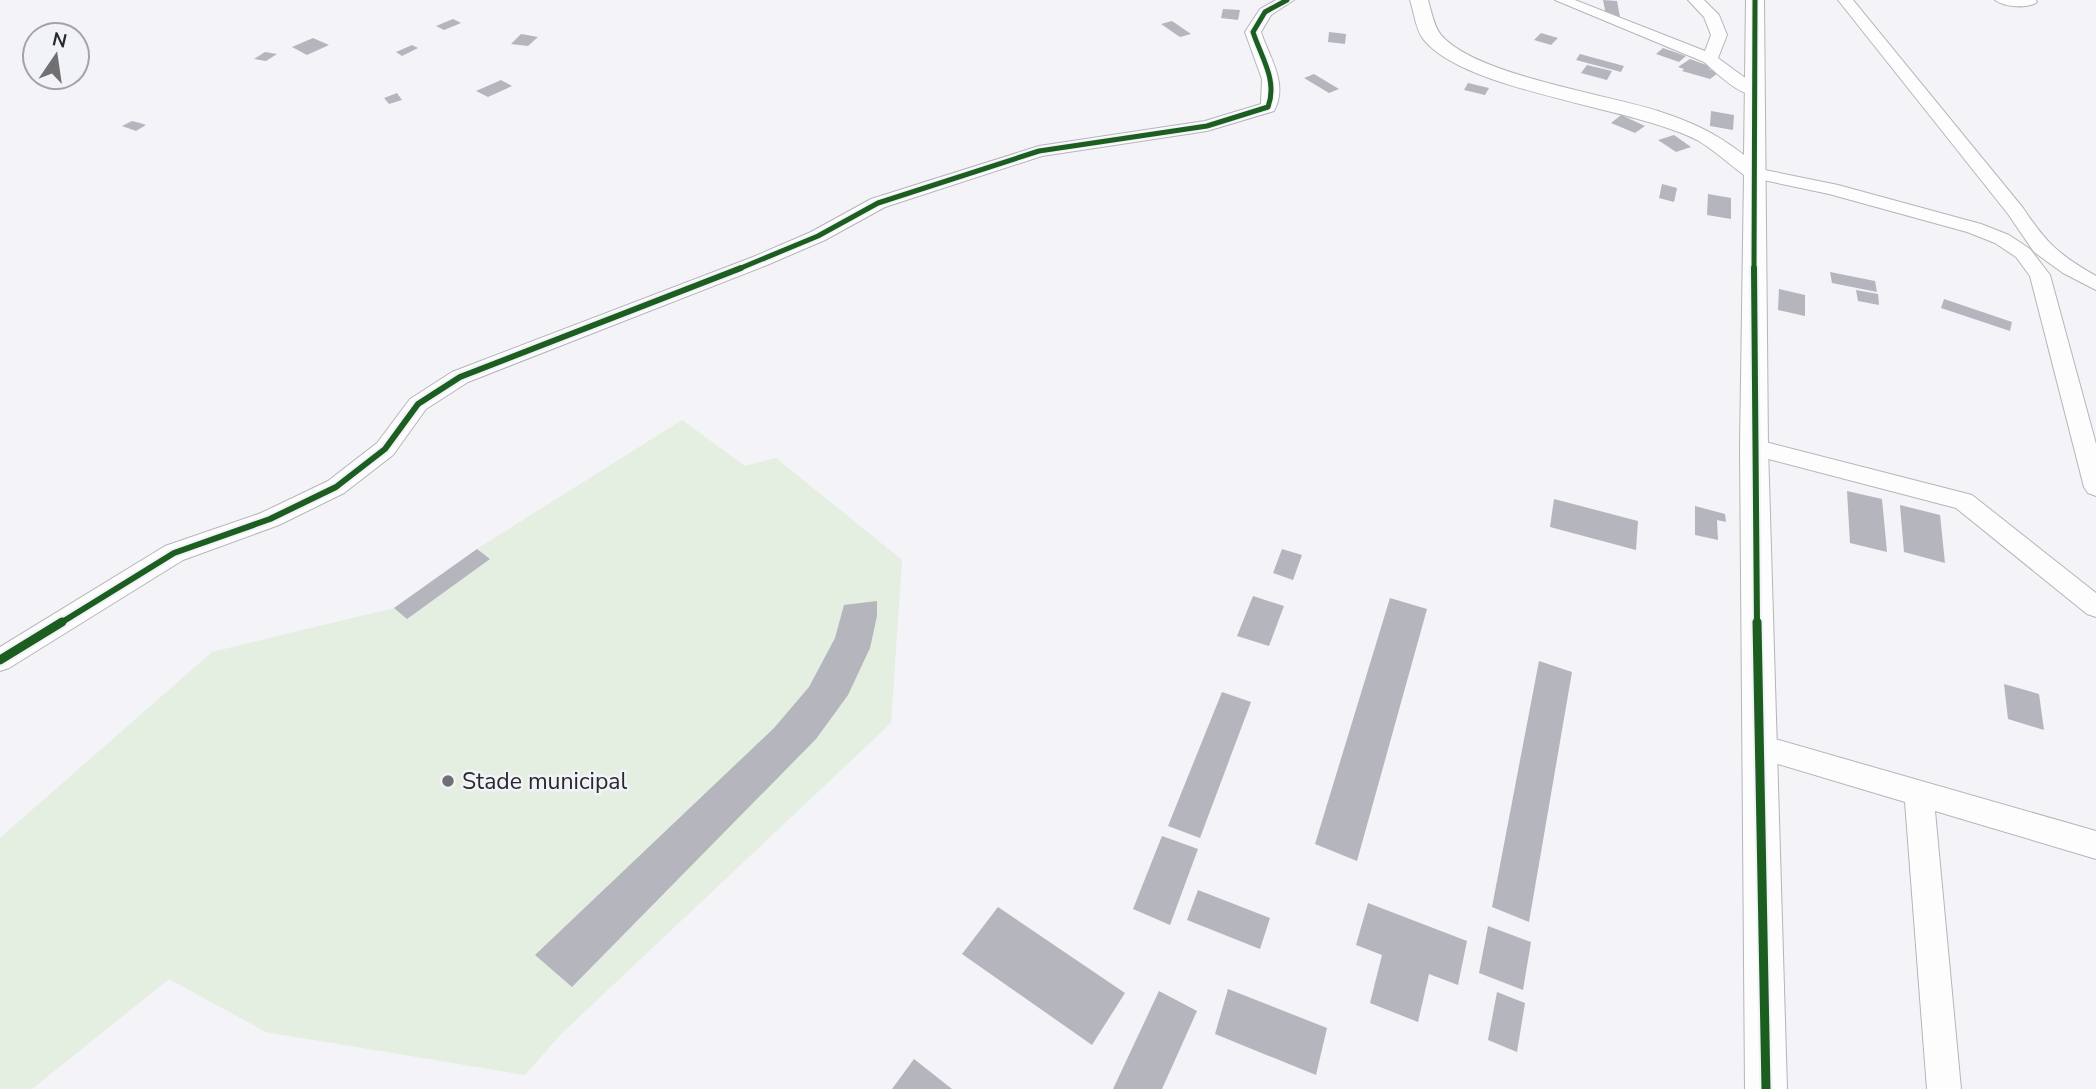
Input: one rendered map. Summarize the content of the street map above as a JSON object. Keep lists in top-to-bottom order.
{
  "places": ["Stade municipal"],
  "north": "top"
}
